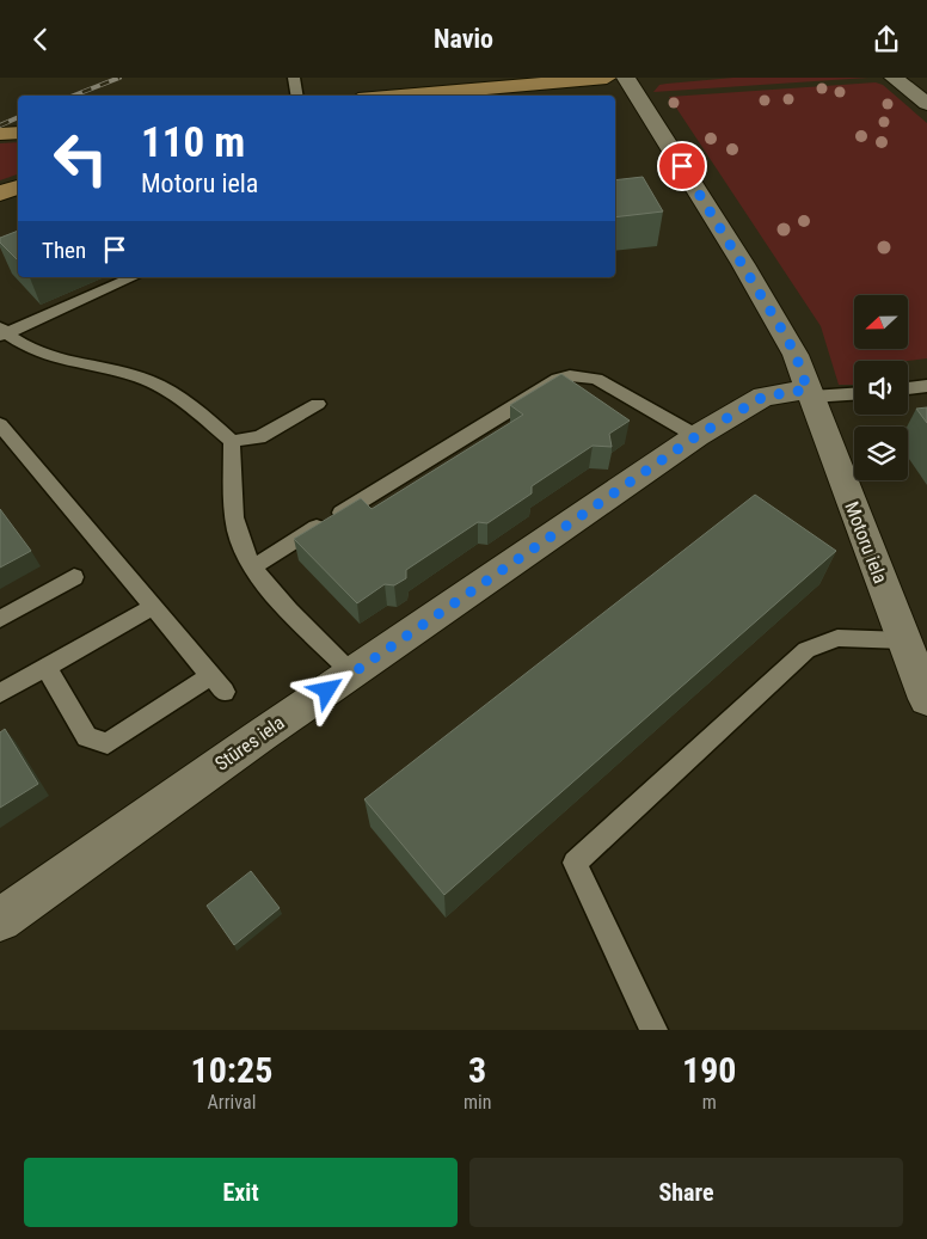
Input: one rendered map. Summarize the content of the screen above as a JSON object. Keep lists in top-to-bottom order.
{
  "streets": {
    "street": ["Motoru iela", "Stūres iela"]
  },
  "crossings": [
    ["Motoru iela", "Stūres iela"]
  ],
  "north": "left",
  "page": {
    "header": "Navio",
    "turn": ["110 m", "Motoru iela"],
    "then": "Then",
    "eta": [
      "10:25",
      "Arrival",
      "3",
      "min",
      "190",
      "m"
    ],
    "buttons": ["Exit", "Share"]
  }
}
